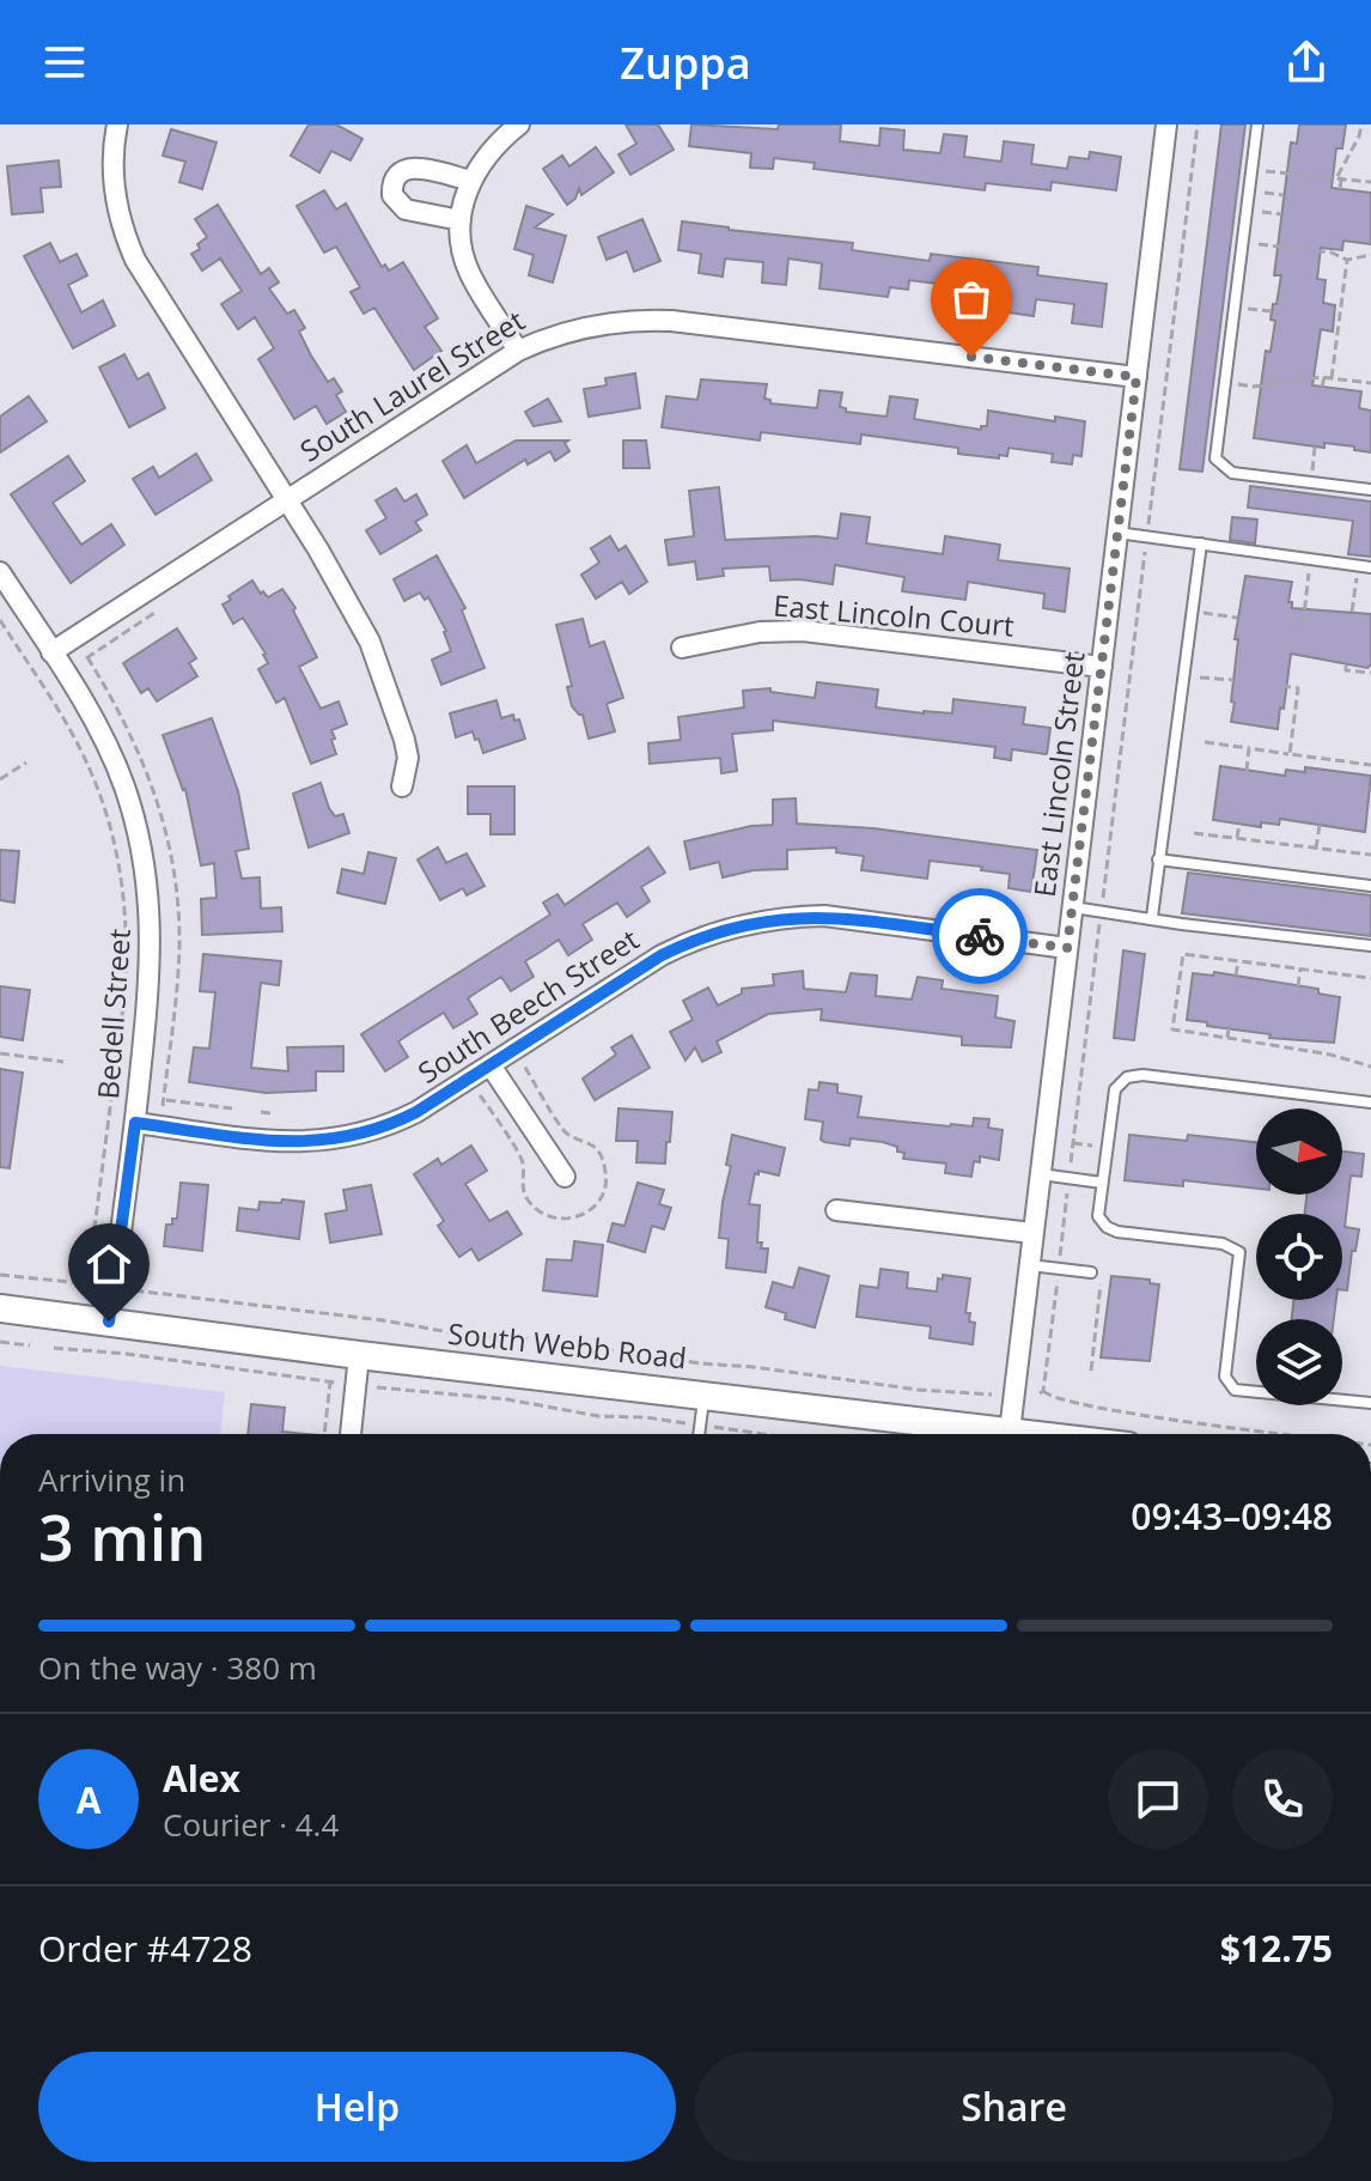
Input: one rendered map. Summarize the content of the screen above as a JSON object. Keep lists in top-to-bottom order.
{
  "streets": {
    "main road": ["South Webb Road"],
    "street": [
      "South Laurel Street",
      "East Lincoln Court",
      "East Lincoln Street",
      "South Beech Street",
      "Bedell Street"
    ]
  },
  "crossings": [
    ["South Laurel Street", "East Lincoln Street"],
    ["South Laurel Street", "Bedell Street"],
    ["East Lincoln Court", "East Lincoln Street"],
    ["East Lincoln Street", "South Beech Street"],
    ["South Beech Street", "Bedell Street"],
    ["Bedell Street", "South Webb Road"]
  ],
  "north": "right",
  "page": {
    "header": "Zuppa",
    "heading": ["3 min", "Arriving in", "09:43–09:48"],
    "panel": [
      "Alex",
      "Courier · 4.4",
      "Order #4728",
      "$12.75"
    ],
    "bar": "On the way · 380 m",
    "round": "A",
    "buttons": ["Help", "Share"]
  }
}
